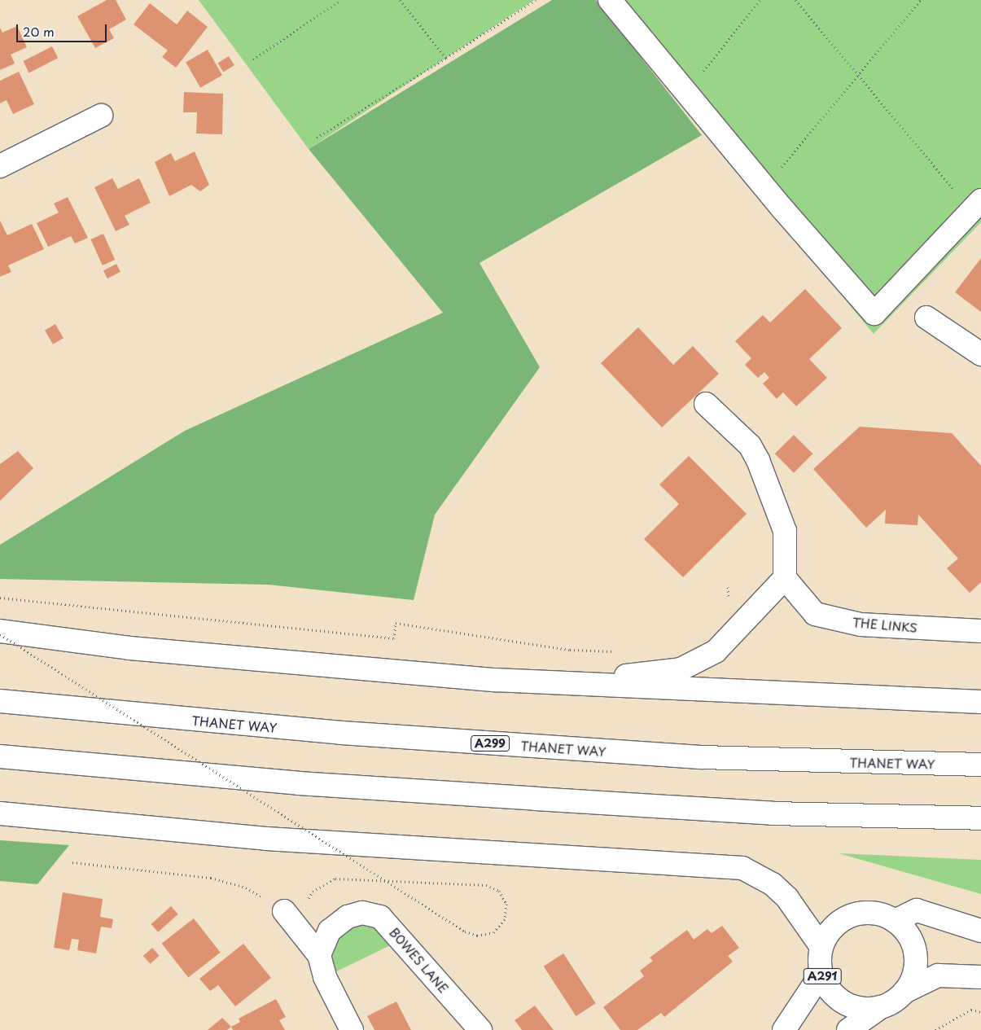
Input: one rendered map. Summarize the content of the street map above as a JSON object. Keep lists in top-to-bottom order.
{
  "streets": {
    "main road": [
      "THE LINKS",
      "THANET WAY",
      "A299",
      "BOWES LANE",
      "A291"
    ]
  },
  "scale_bar": "20 m"
}
